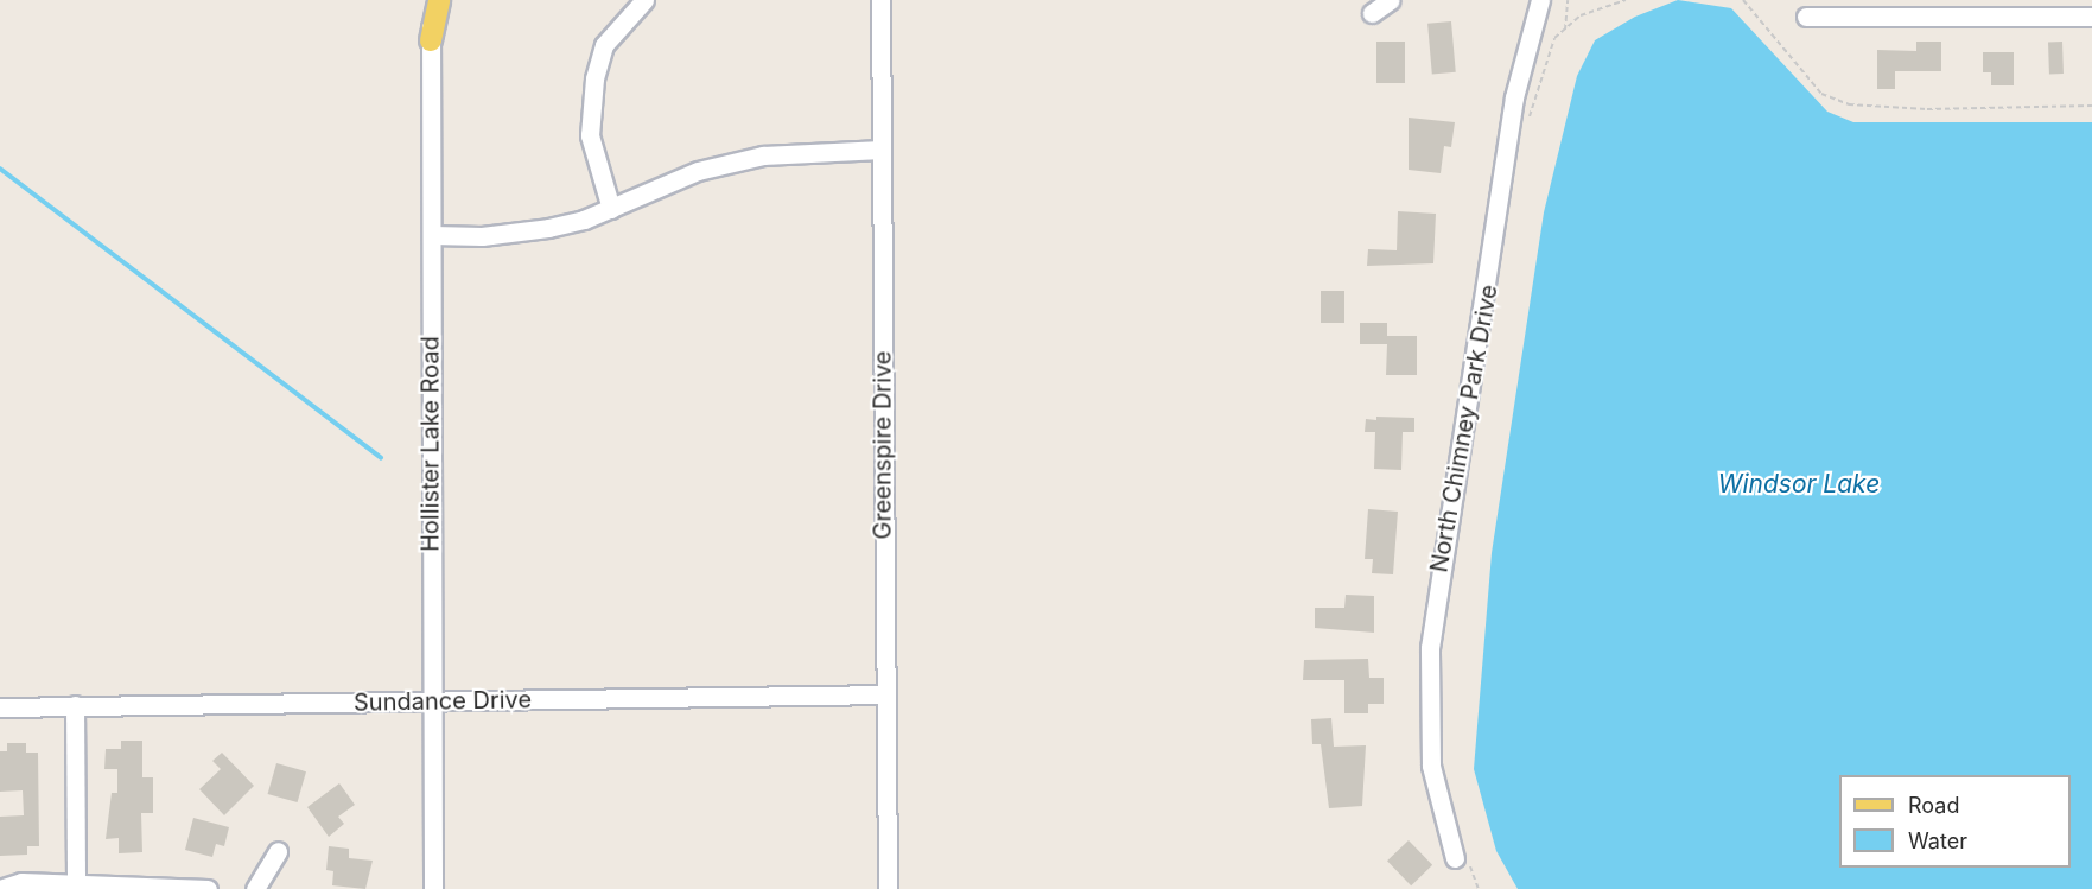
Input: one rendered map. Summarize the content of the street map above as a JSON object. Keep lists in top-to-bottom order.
{
  "streets": {
    "street": [
      "North Chimney Park Drive",
      "Hollister Lake Road",
      "Greenspire Drive",
      "Sundance Drive"
    ]
  },
  "crossings": [
    ["Hollister Lake Road", "Sundance Drive"],
    ["Greenspire Drive", "Sundance Drive"]
  ],
  "water": ["Windsor Lake"],
  "legend": ["Road", "Water"]
}
